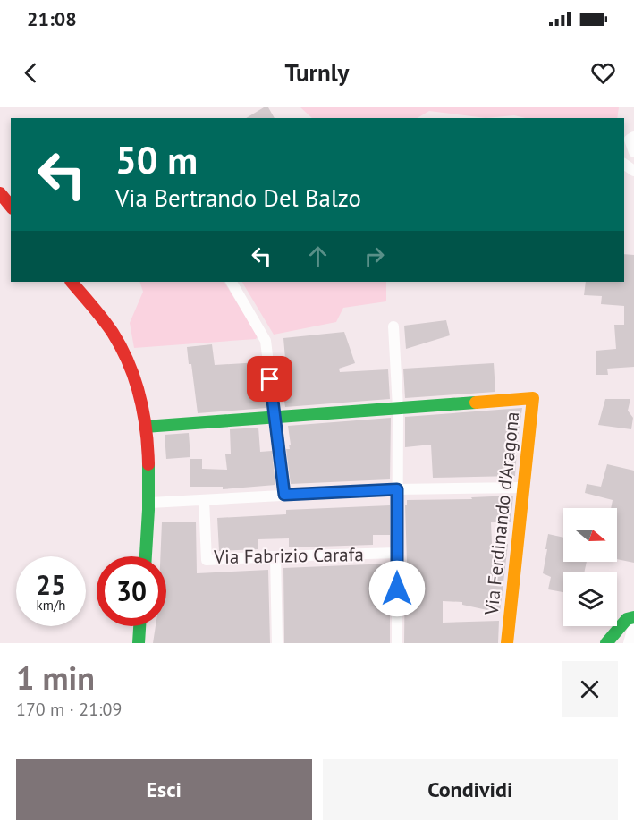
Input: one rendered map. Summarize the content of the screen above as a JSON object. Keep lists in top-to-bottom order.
{
  "streets": {
    "street": ["Via Ferdinando d'Aragona", "Via Fabrizio Carafa"]
  },
  "north": "right",
  "page": {
    "status": "21:08",
    "header": "Turnly",
    "turn": ["50 m", "Via Bertrando Del Balzo"],
    "speed": "25 km/h",
    "limit": "30",
    "heading": ["1 min", "170 m · 21:09"],
    "buttons": ["Esci", "Condividi"]
  }
}
